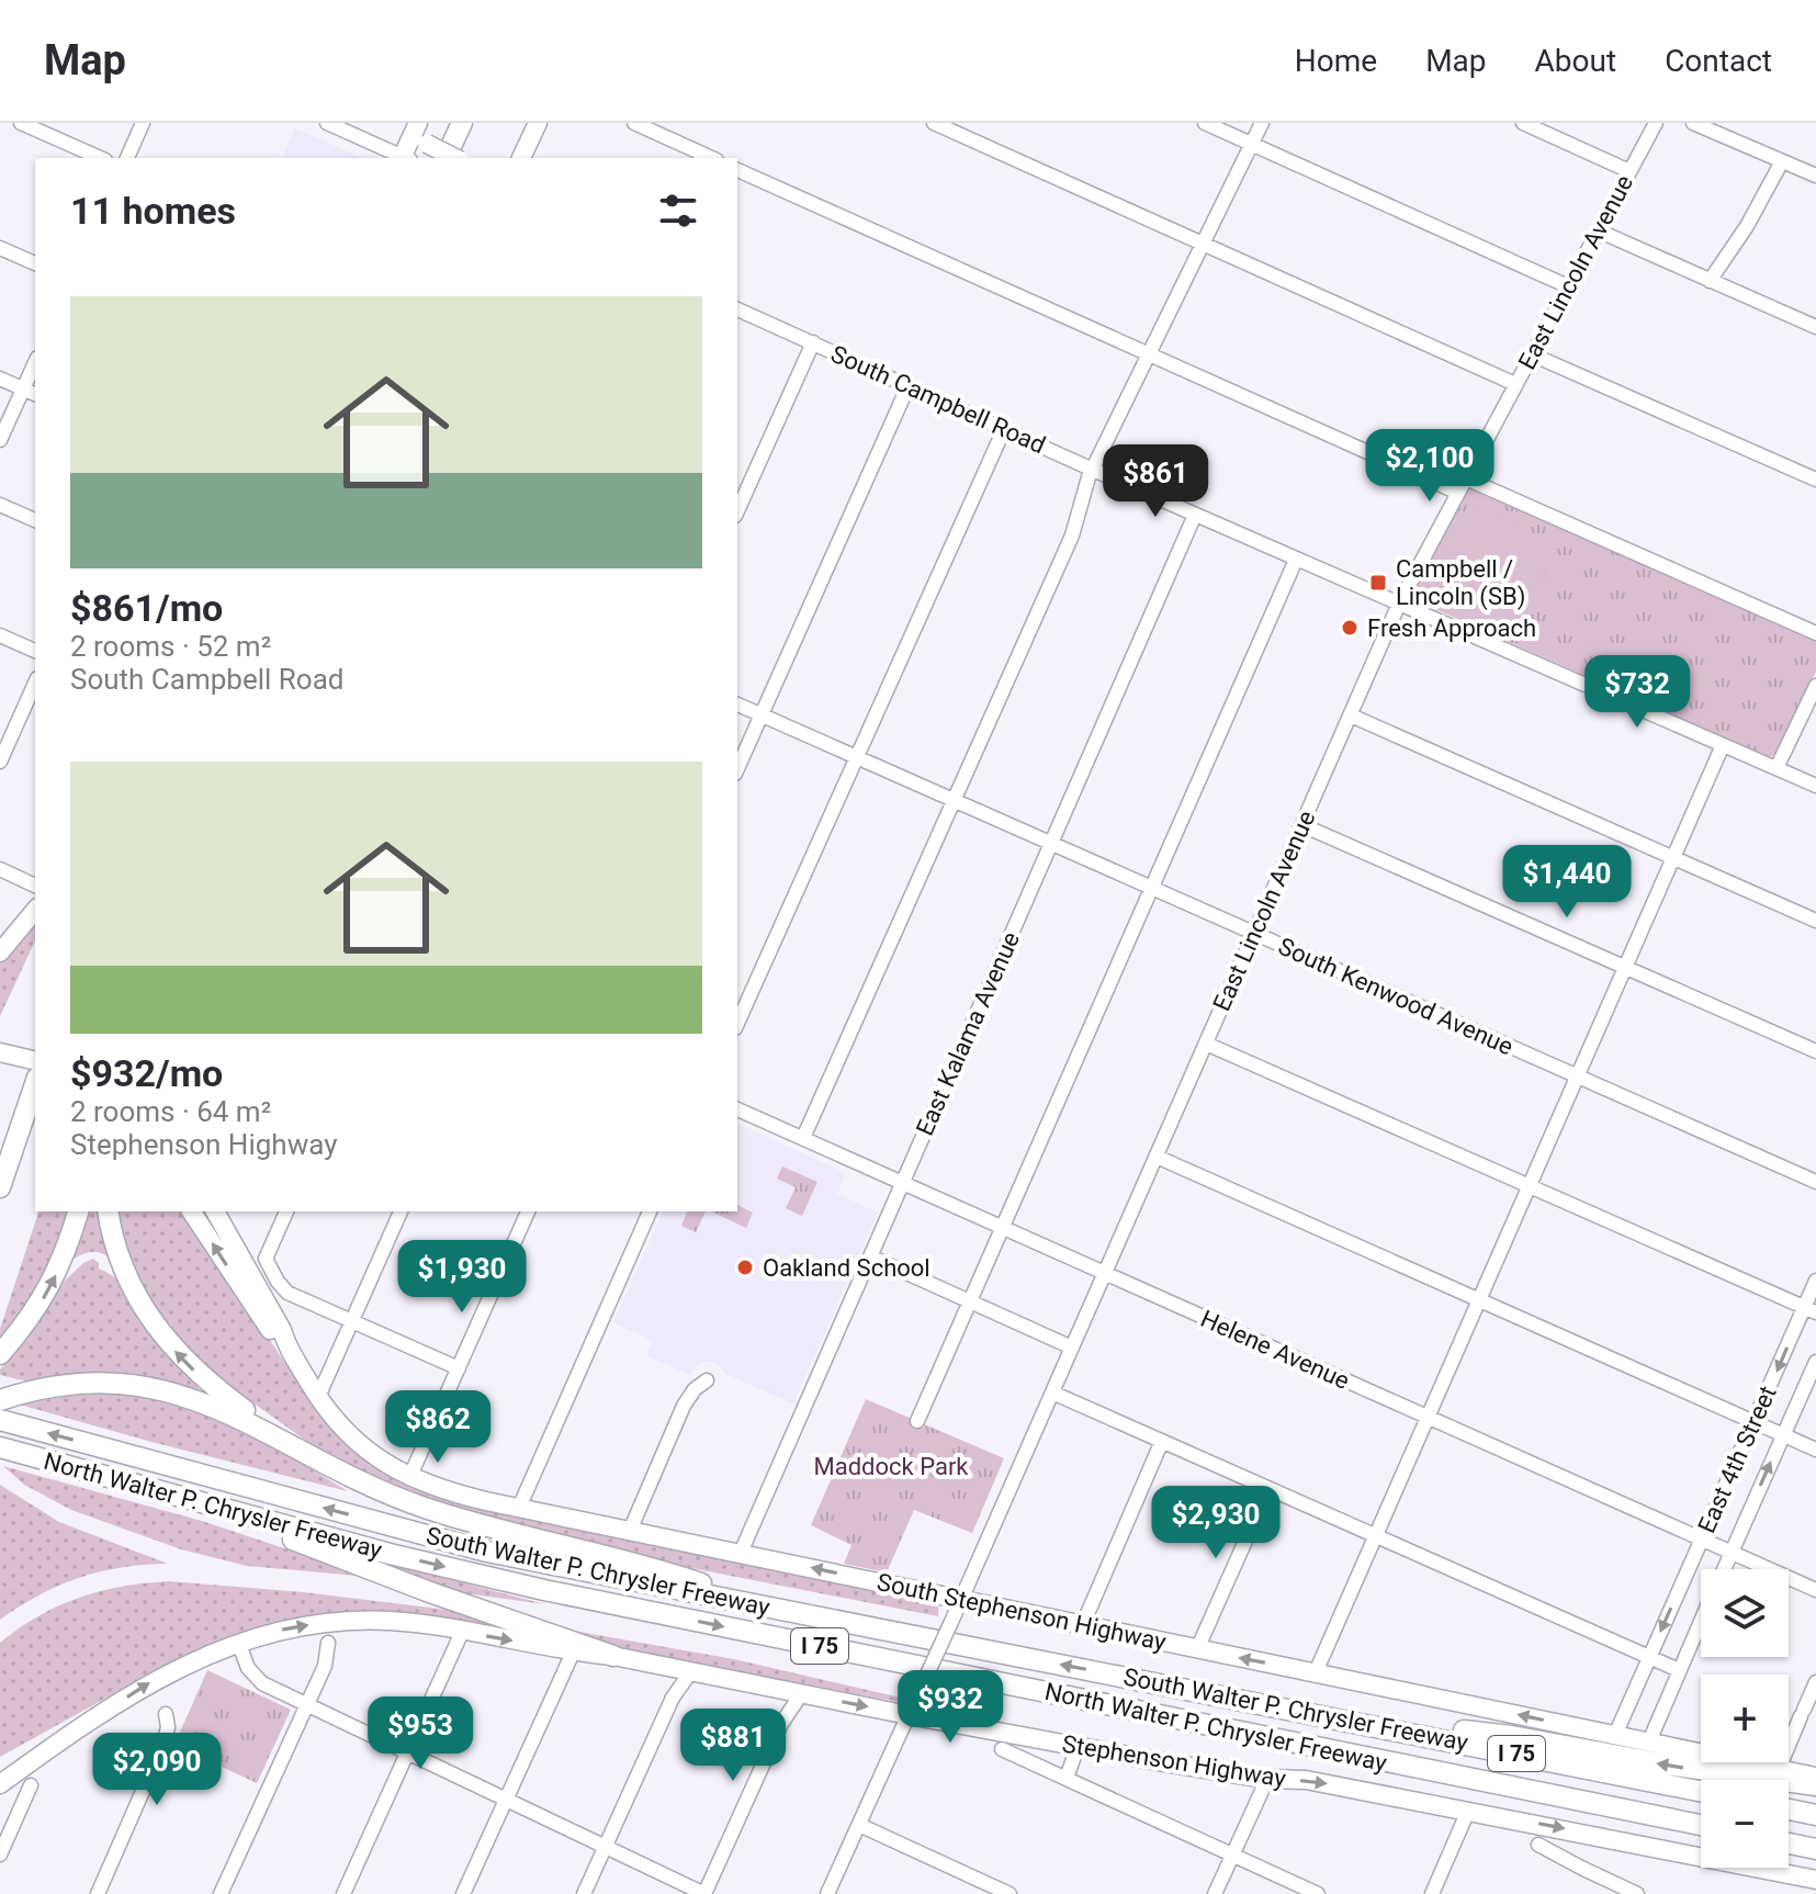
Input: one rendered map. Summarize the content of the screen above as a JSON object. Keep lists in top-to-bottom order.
{
  "streets": {
    "highway": ["North Walter P. Chrysler Freeway", "South Walter P. Chrysler Freeway", "I 75"],
    "main road": ["South Stephenson Highway", "Stephenson Highway"],
    "street": [
      "East Lincoln Avenue",
      "South Campbell Road",
      "South Kenwood Avenue",
      "East Kalama Avenue",
      "Helene Avenue",
      "East 4th Street"
    ]
  },
  "crossings": [
    ["East Lincoln Avenue", "South Campbell Road"],
    ["East Lincoln Avenue", "South Kenwood Avenue"],
    ["East Lincoln Avenue", "Helene Avenue"],
    ["East Lincoln Avenue", "South Stephenson Highway"],
    ["East Lincoln Avenue", "Stephenson Highway"],
    ["South Campbell Road", "East Kalama Avenue"],
    ["South Kenwood Avenue", "East Kalama Avenue"],
    ["East Kalama Avenue", "Helene Avenue"],
    ["East Kalama Avenue", "South Stephenson Highway"],
    ["Helene Avenue", "East 4th Street"],
    ["East 4th Street", "South Stephenson Highway"]
  ],
  "one_way": ["South Stephenson Highway", "Stephenson Highway"],
  "parks": ["Maddock Park"],
  "places": {
    "transit": ["Campbell / Lincoln (SB)"],
    "other": ["Fresh Approach", "Oakland School"]
  },
  "page": {
    "header": "Map",
    "nav": [
      "Home",
      "Map",
      "About",
      "Contact"
    ],
    "heading": "11 homes",
    "list": [
      {
        "name": "$861/mo",
        "note": "2 rooms · 52 m² · South Campbell Road"
      },
      {
        "name": "$932/mo",
        "note": "2 rooms · 64 m² · Stephenson Highway"
      }
    ],
    "price": [
      "$2,100",
      "$861",
      "$732",
      "$1,440",
      "$1,930",
      "$862",
      "$2,930",
      "$932",
      "$953",
      "$881",
      "$2,090"
    ],
    "map_buttons": ["+", "−"]
  }
}
